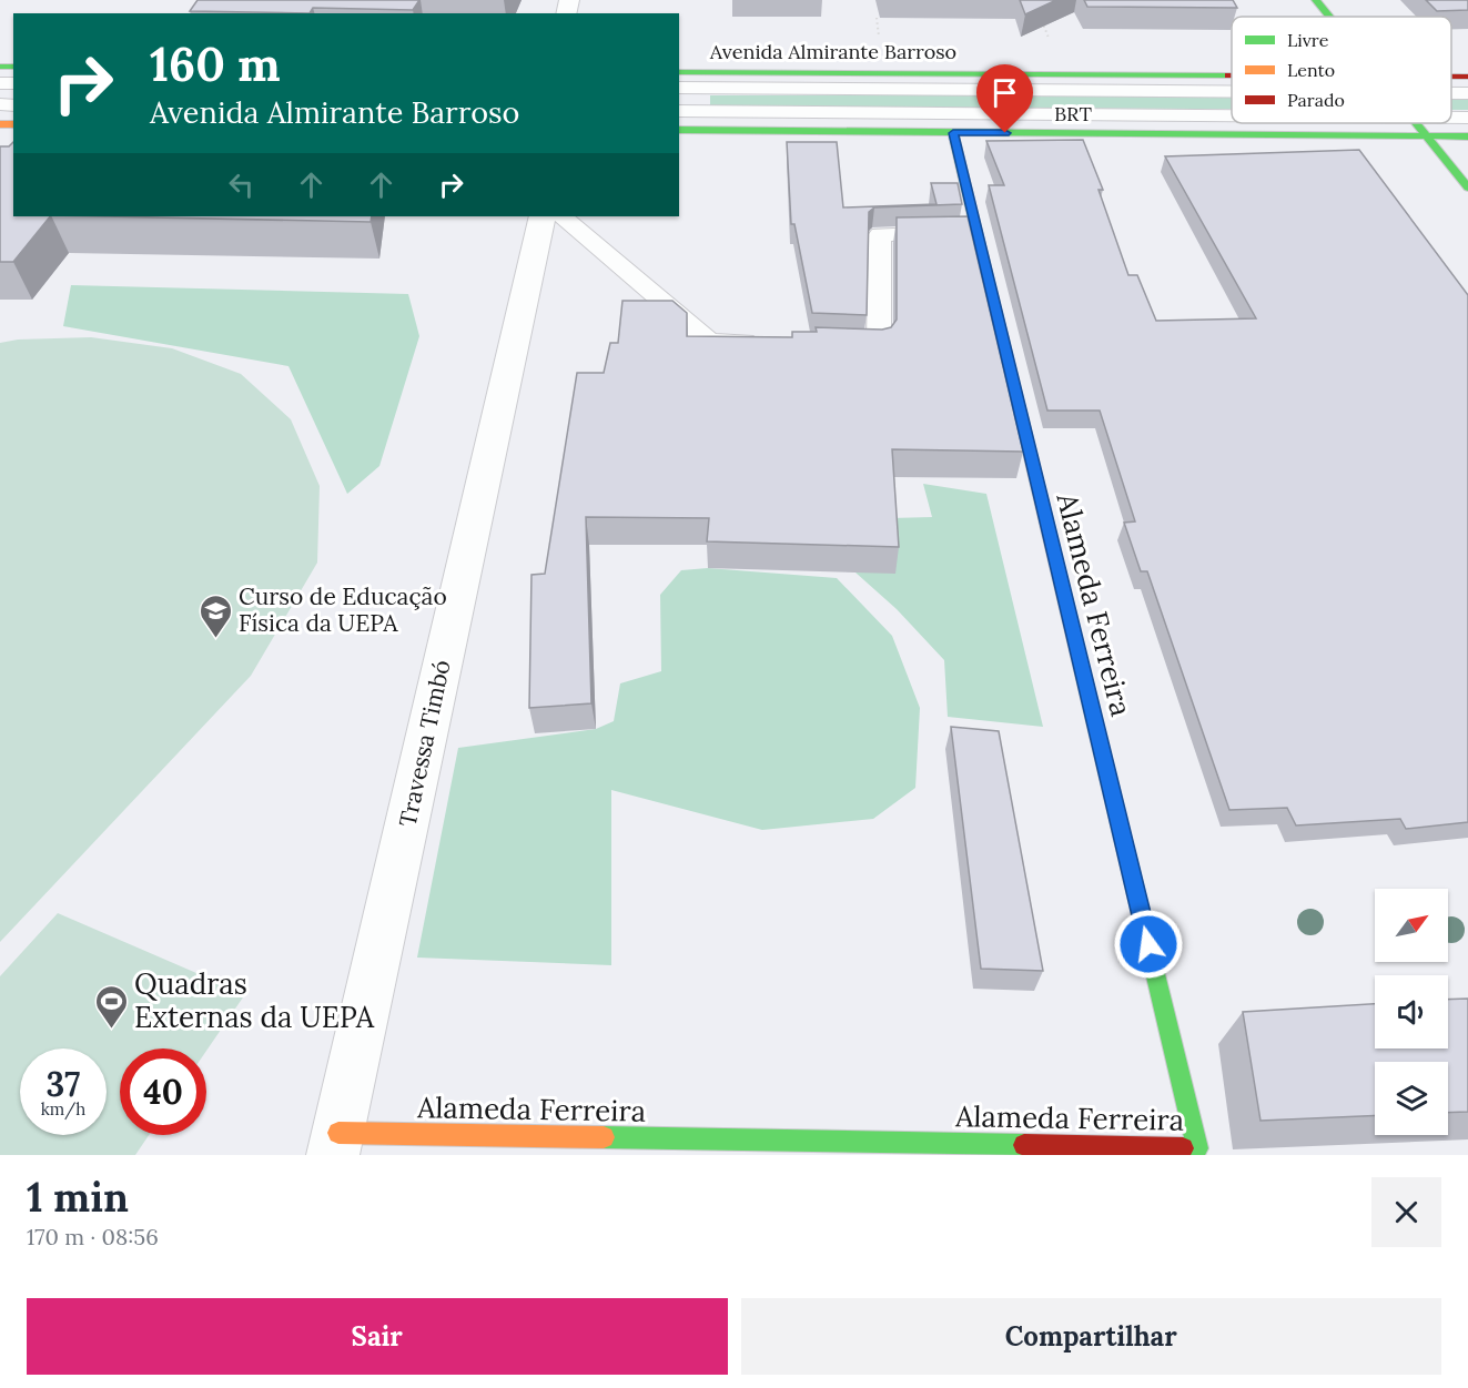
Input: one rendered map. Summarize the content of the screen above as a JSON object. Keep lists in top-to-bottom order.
{
  "streets": {
    "main road": ["Avenida Almirante Barroso", "Alameda Ferreira"],
    "street": ["Travessa Timbó"],
    "lane": ["BRT"]
  },
  "crossings": [
    ["Alameda Ferreira", "Travessa Timbó"]
  ],
  "places": {
    "school or university": ["Curso de Educação Física da UEPA"],
    "sports": ["Quadras Externas da UEPA"]
  },
  "legend": ["Livre", "Lento", "Parado"],
  "north": "top right",
  "page": {
    "turn": ["160 m", "Avenida Almirante Barroso"],
    "speed": "37 km/h",
    "limit": "40",
    "heading": ["1 min", "170 m · 08:56"],
    "buttons": ["Sair", "Compartilhar"]
  }
}
